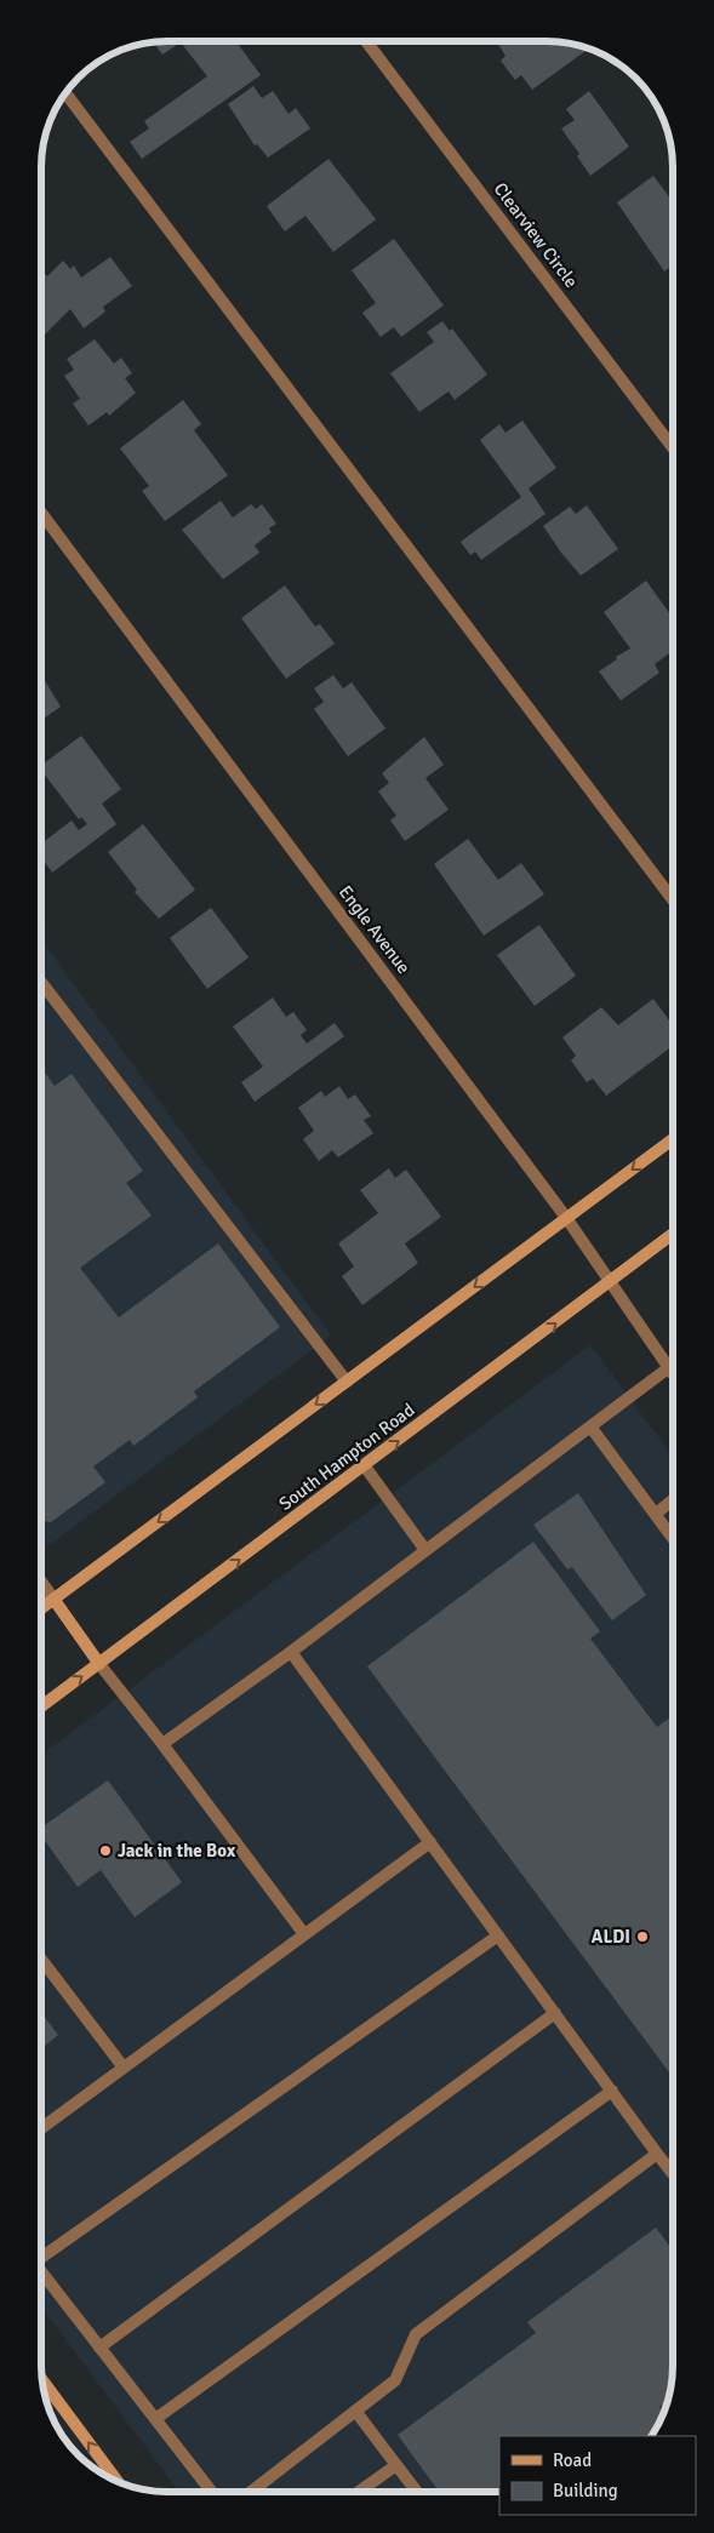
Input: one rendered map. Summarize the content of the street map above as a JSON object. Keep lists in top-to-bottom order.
{
  "streets": {
    "main road": ["South Hampton Road"],
    "street": ["Clearview Circle", "Engle Avenue"]
  },
  "crossings": [
    ["Engle Avenue", "South Hampton Road"]
  ],
  "places": ["Jack in the Box", "ALDI"],
  "legend": ["Road", "Building"]
}
